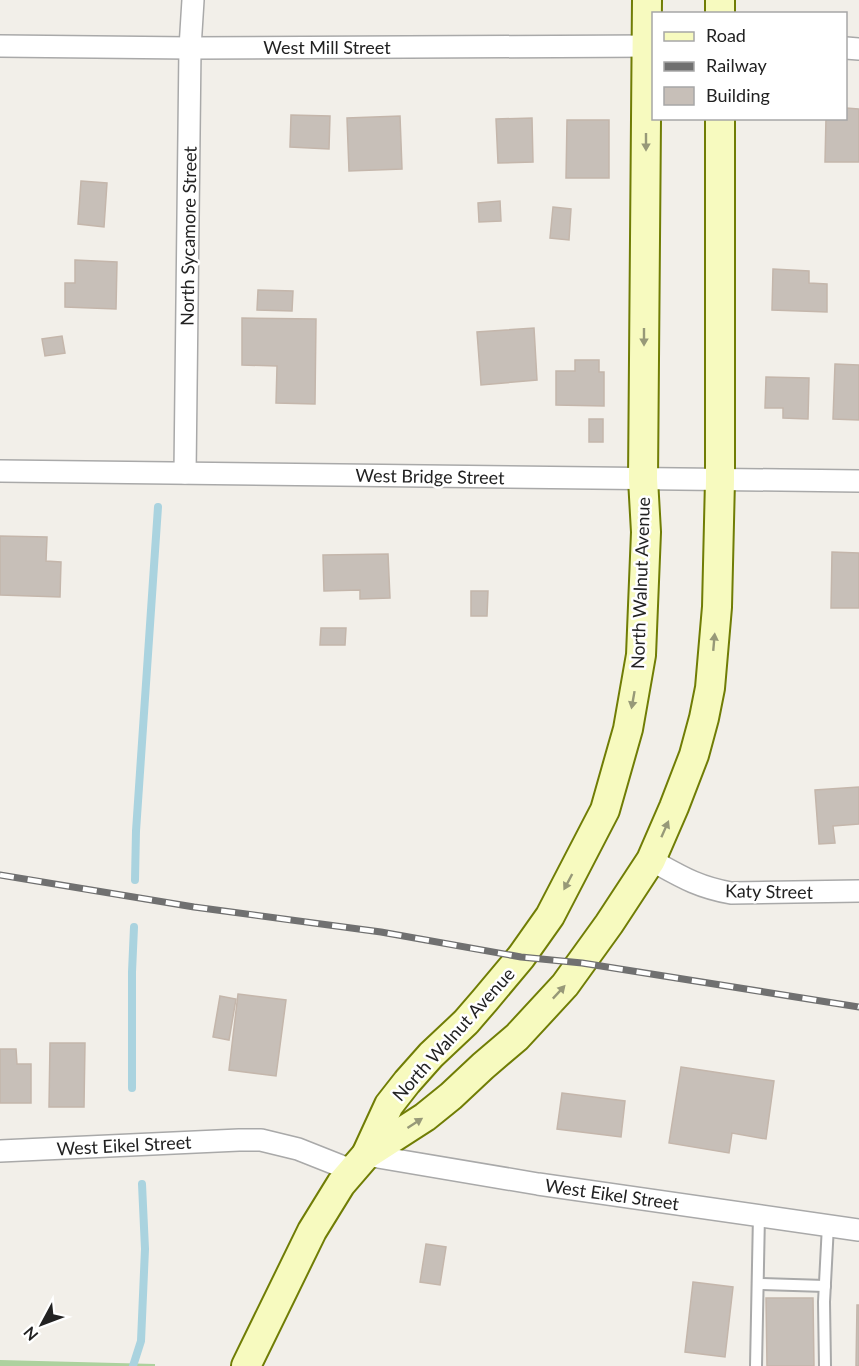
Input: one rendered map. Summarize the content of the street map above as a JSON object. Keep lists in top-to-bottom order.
{
  "streets": {
    "main road": ["North Walnut Avenue"],
    "street": [
      "West Mill Street",
      "North Sycamore Street",
      "West Bridge Street",
      "Katy Street",
      "West Eikel Street"
    ]
  },
  "crossings": [
    ["West Mill Street", "North Sycamore Street"],
    ["West Mill Street", "North Walnut Avenue"],
    ["North Sycamore Street", "West Bridge Street"],
    ["West Bridge Street", "North Walnut Avenue"],
    ["North Walnut Avenue", "Katy Street"],
    ["North Walnut Avenue", "West Eikel Street"]
  ],
  "legend": ["Road", "Railway", "Building"],
  "north": "bottom left"
}
